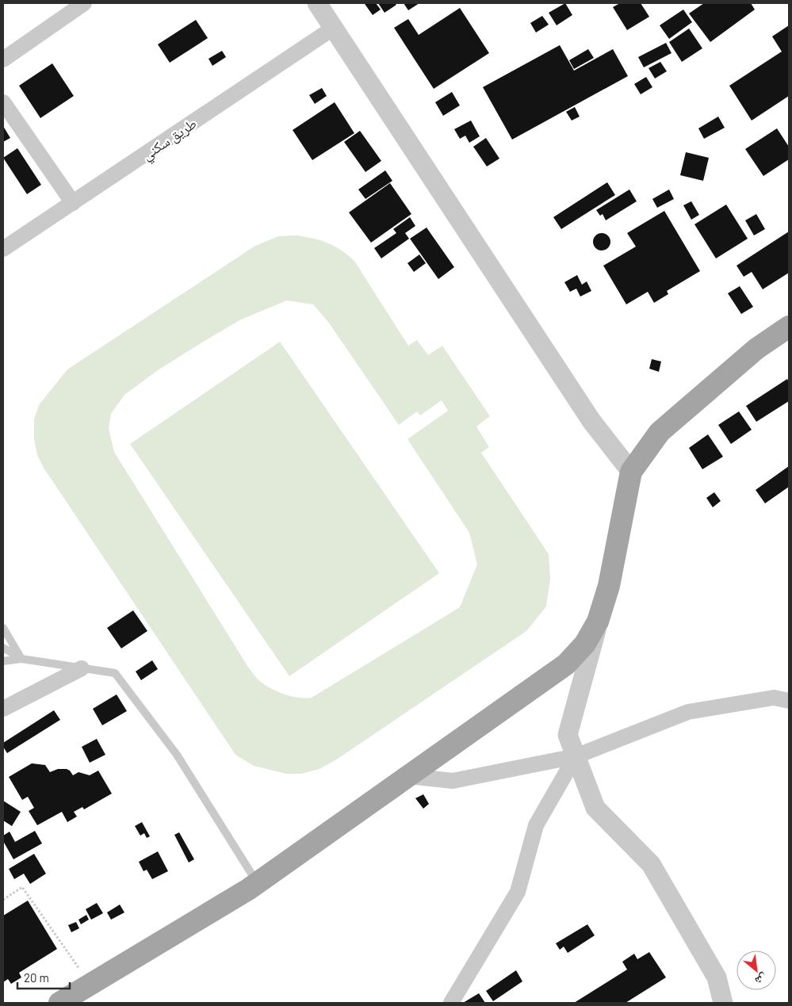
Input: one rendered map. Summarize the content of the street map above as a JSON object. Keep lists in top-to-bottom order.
{
  "streets": {
    "street": ["طريق سكني"]
  },
  "scale_bar": "20 m",
  "north": "bottom right"
}
